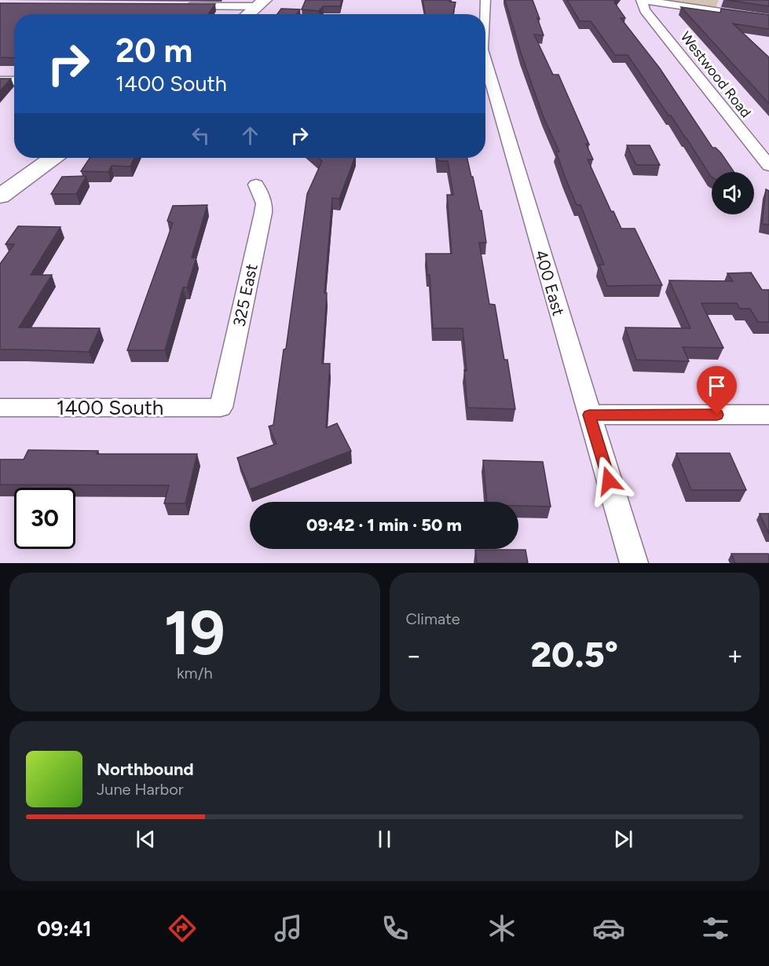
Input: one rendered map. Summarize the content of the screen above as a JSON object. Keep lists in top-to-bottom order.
{
  "streets": {
    "street": [
      "Westwood Road",
      "400 East",
      "325 East",
      "1400 South"
    ]
  },
  "crossings": [
    ["325 East", "1400 South"]
  ],
  "page": {
    "turn": ["20 m", "1400 South"],
    "limit": "30",
    "trip": "09:42 · 1 min · 50 m",
    "tile": [
      ["19", "km/h"],
      "Climate"
    ],
    "heat": ["−", "20.5°", "+"],
    "song": ["Northbound", "June Harbor"],
    "tabs": "09:41"
  }
}
